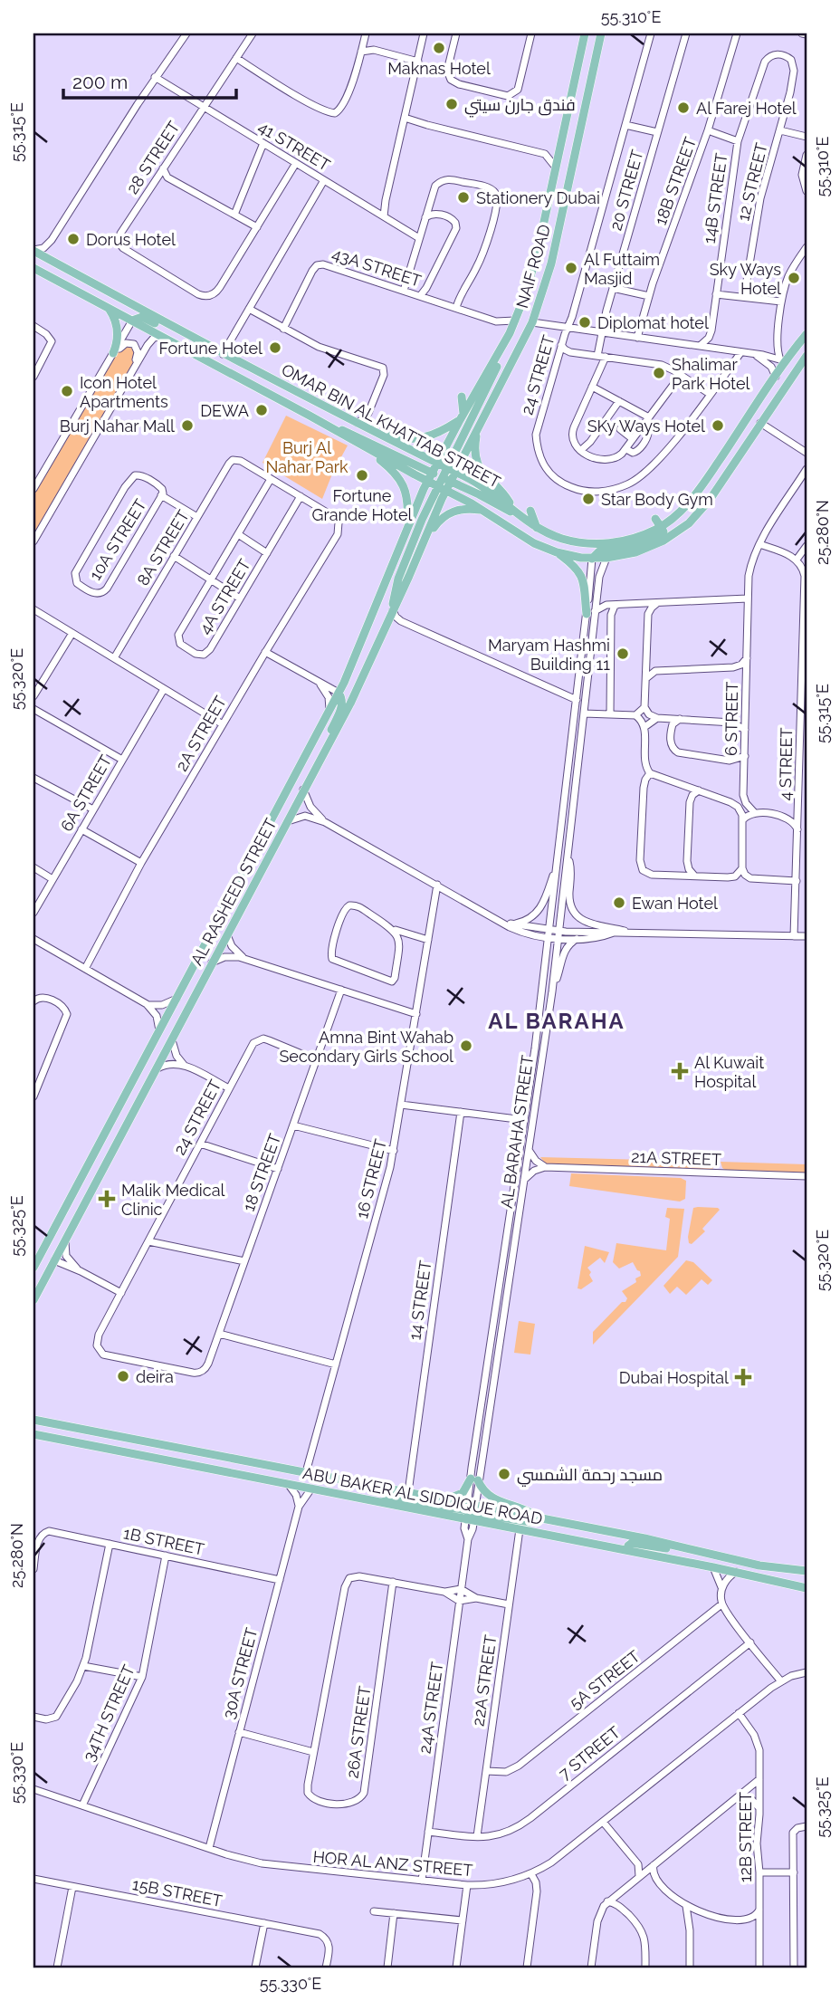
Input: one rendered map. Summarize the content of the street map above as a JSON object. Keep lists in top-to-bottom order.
{
  "streets": {
    "main road": [
      "NAIF ROAD",
      "OMAR BIN AL KHATTAB STREET",
      "AL RASHEED STREET",
      "ABU BAKER AL SIDDIQUE ROAD"
    ],
    "street": [
      "41 STREET",
      "28 STREET",
      "18B STREET",
      "12 STREET",
      "20 STREET",
      "14B STREET",
      "43A STREET",
      "24 STREET",
      "10A STREET",
      "8A STREET",
      "4A STREET",
      "6 STREET",
      "2A STREET",
      "4 STREET",
      "6A STREET",
      "AL BARAHA STREET",
      "21A STREET",
      "18 STREET",
      "16 STREET",
      "14 STREET",
      "1B STREET",
      "30A STREET",
      "5A STREET",
      "22A STREET",
      "24A STREET",
      "34TH STREET",
      "26A STREET",
      "7 STREET",
      "12B STREET",
      "HOR AL ANZ STREET",
      "15B STREET"
    ]
  },
  "crossings": [
    ["41 STREET", "28 STREET"],
    ["12 STREET", "14B STREET"],
    ["NAIF ROAD", "43A STREET"],
    ["NAIF ROAD", "OMAR BIN AL KHATTAB STREET"],
    ["NAIF ROAD", "AL RASHEED STREET"],
    ["24 STREET", "18 STREET"],
    ["OMAR BIN AL KHATTAB STREET", "AL RASHEED STREET"],
    ["OMAR BIN AL KHATTAB STREET", "AL BARAHA STREET"],
    ["8A STREET", "4A STREET"],
    ["4A STREET", "2A STREET"],
    ["AL BARAHA STREET", "ABU BAKER AL SIDDIQUE ROAD"],
    ["AL BARAHA STREET", "24A STREET"],
    ["16 STREET", "ABU BAKER AL SIDDIQUE ROAD"],
    ["14 STREET", "ABU BAKER AL SIDDIQUE ROAD"],
    ["ABU BAKER AL SIDDIQUE ROAD", "30A STREET"],
    ["ABU BAKER AL SIDDIQUE ROAD", "22A STREET"],
    ["ABU BAKER AL SIDDIQUE ROAD", "24A STREET"],
    ["1B STREET", "30A STREET"],
    ["1B STREET", "34TH STREET"],
    ["30A STREET", "HOR AL ANZ STREET"],
    ["5A STREET", "22A STREET"],
    ["22A STREET", "7 STREET"],
    ["24A STREET", "7 STREET"],
    ["24A STREET", "HOR AL ANZ STREET"],
    ["34TH STREET", "HOR AL ANZ STREET"],
    ["12B STREET", "HOR AL ANZ STREET"]
  ],
  "districts": ["AL BARAHA"],
  "parks": ["Burj Al Nahar Park"],
  "places": {
    "other": [
      "Maknas Hotel",
      "فندق جارن سيتي",
      "Al Farej Hotel",
      "Stationery Dubai",
      "Dorus Hotel",
      "Al Futtaim Masjid",
      "Sky Ways Hotel",
      "Diplomat hotel",
      "Fortune Hotel",
      "Shalimar Park Hotel",
      "Icon Hotel Apartments",
      "DEWA",
      "Burj Nahar Mall",
      "SKy Ways Hotel",
      "Fortune Grande Hotel",
      "Star Body Gym",
      "Maryam Hashmi Building 11",
      "Ewan Hotel",
      "Amna Bint Wahab Secondary Girls School",
      "deira",
      "مسجد رحمة الشمسي"
    ],
    "health": ["Al Kuwait Hospital", "Malik Medical Clinic", "Dubai Hospital"]
  },
  "scale_bar": "200 m",
  "coordinates": [
    "55.310°E",
    "55.315°E",
    "25.280°N",
    "55.320°E",
    "55.325°E",
    "55.330°E"
  ]
}
